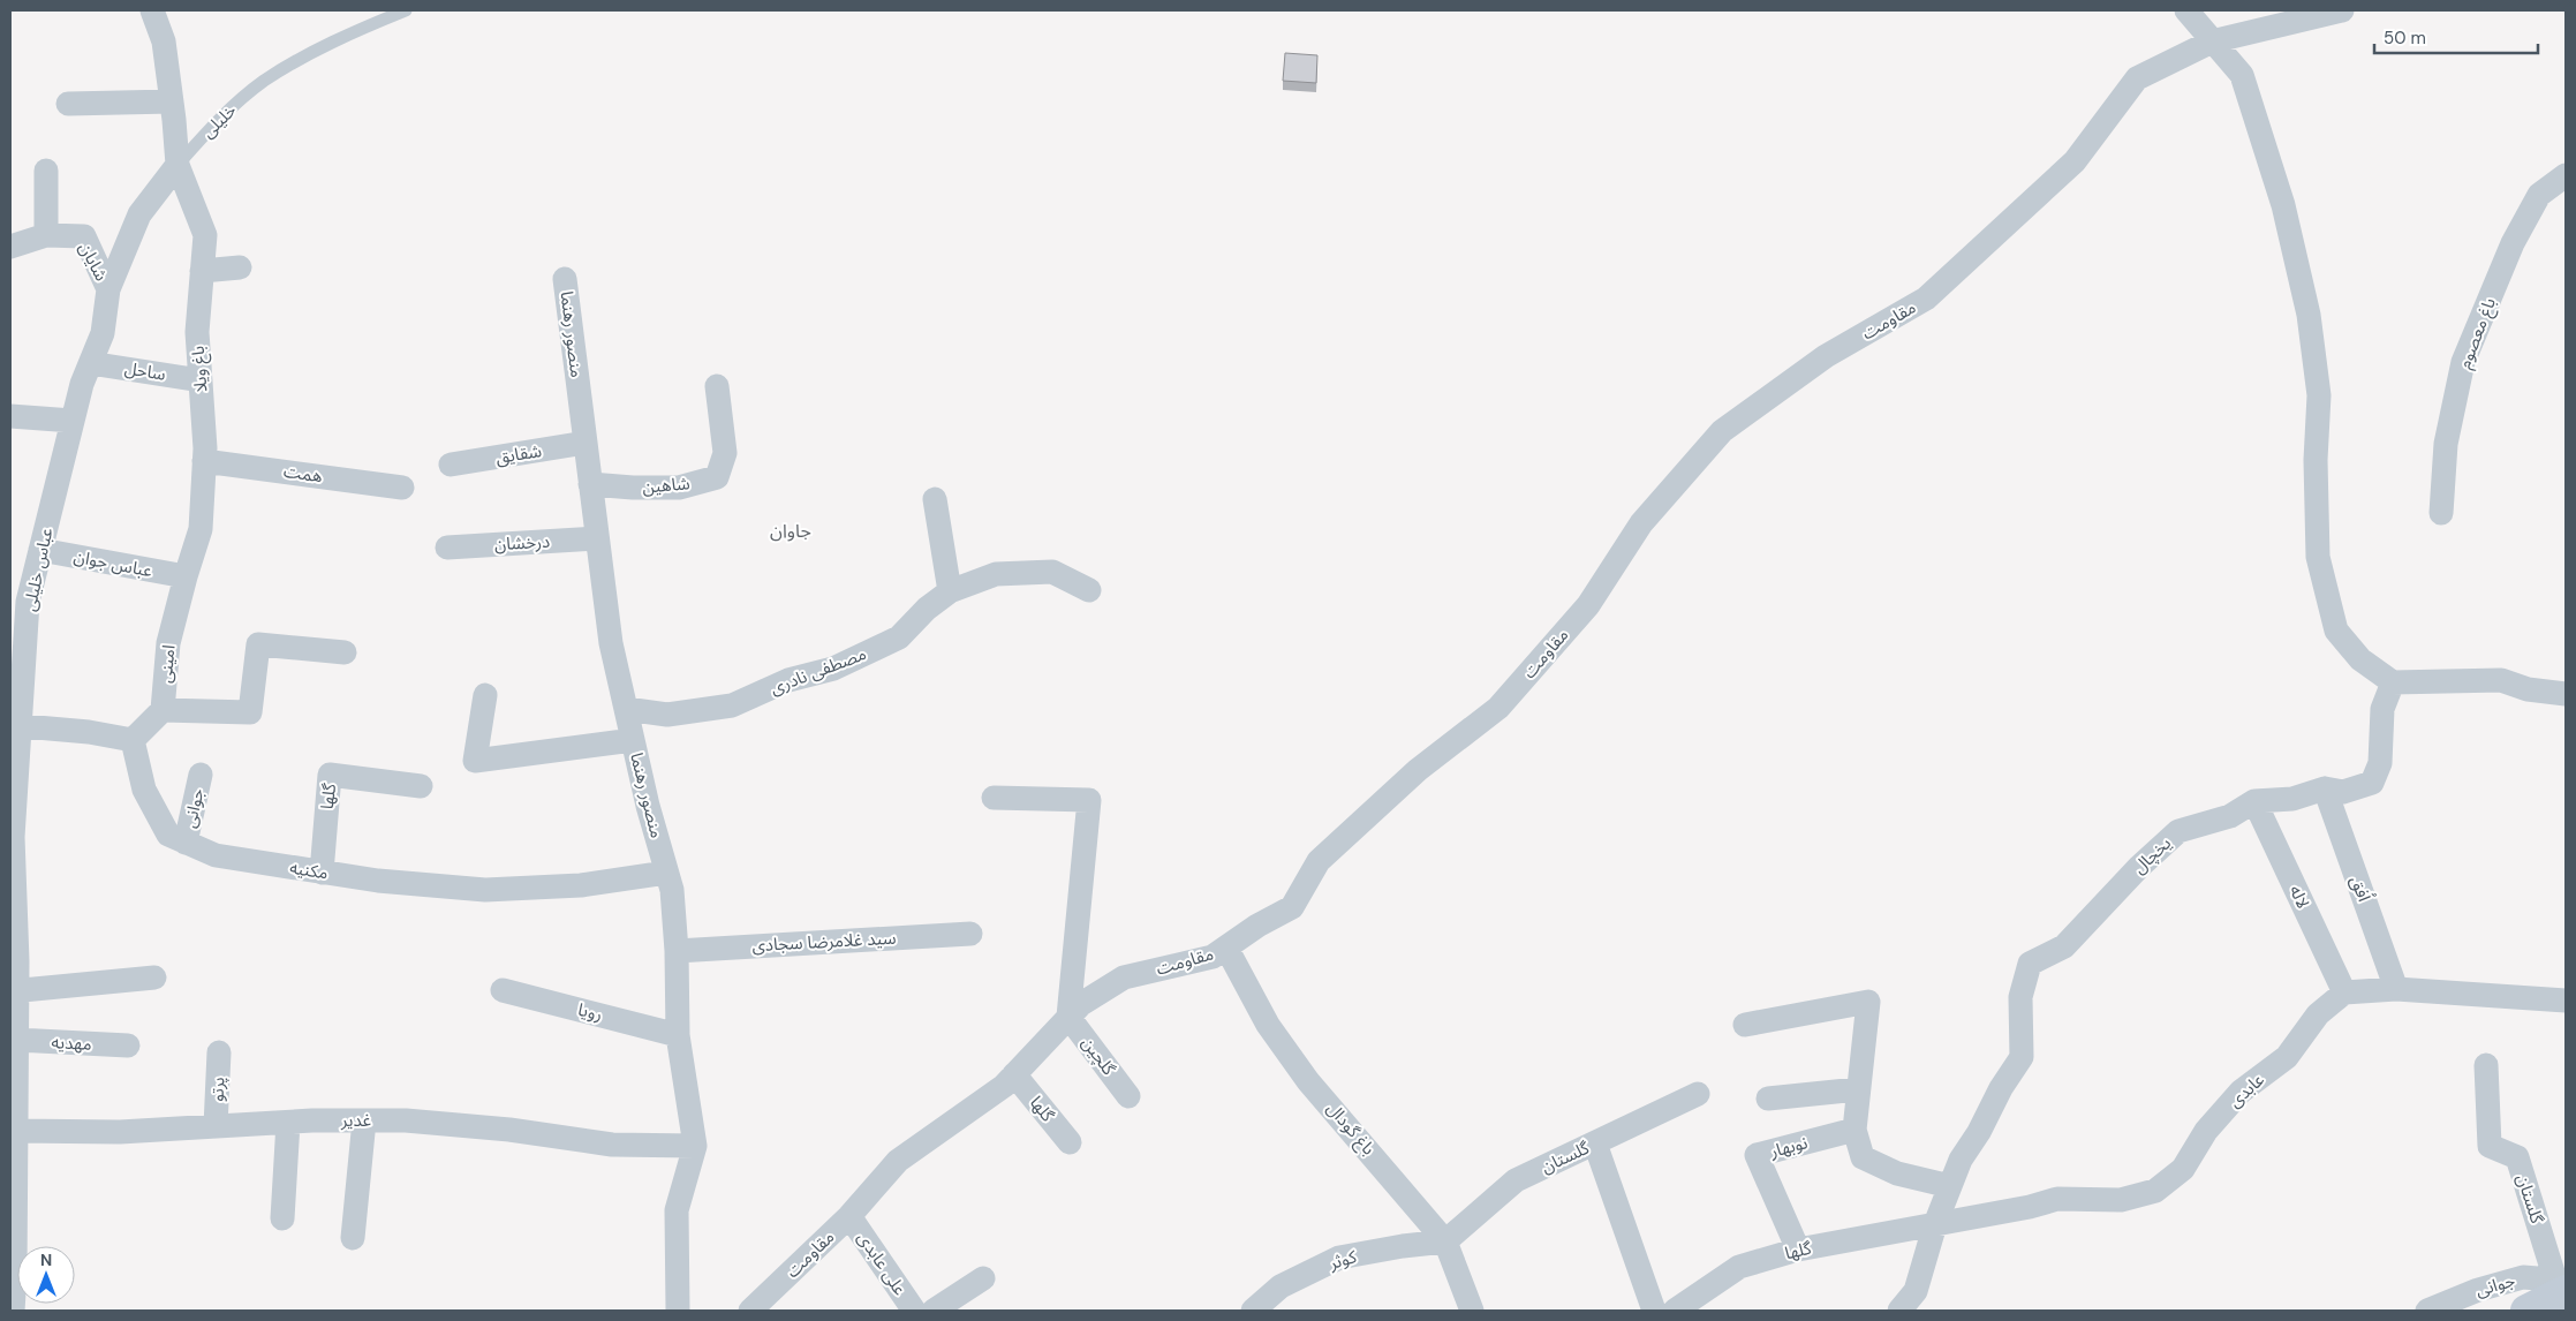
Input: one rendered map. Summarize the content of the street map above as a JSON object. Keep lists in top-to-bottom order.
{
  "streets": {
    "street": [
      "خلیلی",
      "شایان",
      "مقاومت",
      "باغ معصوم",
      "منصور رهنما",
      "باغ ویلا",
      "ساحل",
      "شقایق",
      "همت",
      "شاهین",
      "درخشان",
      "عباس جوان",
      "عباس خلیلی",
      "امینی",
      "مصطفی نادری",
      "گلها",
      "جوانی",
      "یخچال",
      "مکنیه",
      "اُفق",
      "لاله",
      "سید غلامرضا سجادی",
      "رویا",
      "مهدیه",
      "گلچین",
      "پرتو",
      "عابدی",
      "غدیر",
      "باغ گودال",
      "نوبهار",
      "گلستان",
      "کوثر",
      "علی عابدی"
    ]
  },
  "crossings": [
    ["خلیلی", "باغ ویلا"],
    ["خلیلی", "عباس خلیلی"],
    ["شایان", "عباس خلیلی"],
    ["مقاومت", "گلها"],
    ["مقاومت", "گلچین"],
    ["مقاومت", "باغ گودال"],
    ["مقاومت", "علی عابدی"],
    ["منصور رهنما", "شقایق"],
    ["منصور رهنما", "شاهین"],
    ["منصور رهنما", "درخشان"],
    ["منصور رهنما", "مصطفی نادری"],
    ["منصور رهنما", "مکنیه"],
    ["منصور رهنما", "سید غلامرضا سجادی"],
    ["منصور رهنما", "رویا"],
    ["منصور رهنما", "غدیر"],
    ["باغ ویلا", "ساحل"],
    ["باغ ویلا", "همت"],
    ["باغ ویلا", "عباس جوان"],
    ["باغ ویلا", "عباس خلیلی"],
    ["باغ ویلا", "امینی"],
    ["ساحل", "عباس خلیلی"],
    ["عباس جوان", "عباس خلیلی"],
    ["عباس جوان", "امینی"],
    ["عباس خلیلی", "مهدیه"],
    ["عباس خلیلی", "غدیر"],
    ["گلها", "یخچال"],
    ["گلها", "مکنیه"],
    ["گلها", "عابدی"],
    ["گلها", "نوبهار"],
    ["جوانی", "مکنیه"],
    ["جوانی", "گلستان"],
    ["یخچال", "لاله"],
    ["یخچال", "عابدی"],
    ["لاله", "عابدی"],
    ["پرتو", "غدیر"],
    ["باغ گودال", "گلستان"],
    ["باغ گودال", "کوثر"],
    ["گلستان", "کوثر"]
  ],
  "districts": ["جاوان"],
  "scale_bar": "50 m",
  "north": "top"
}
